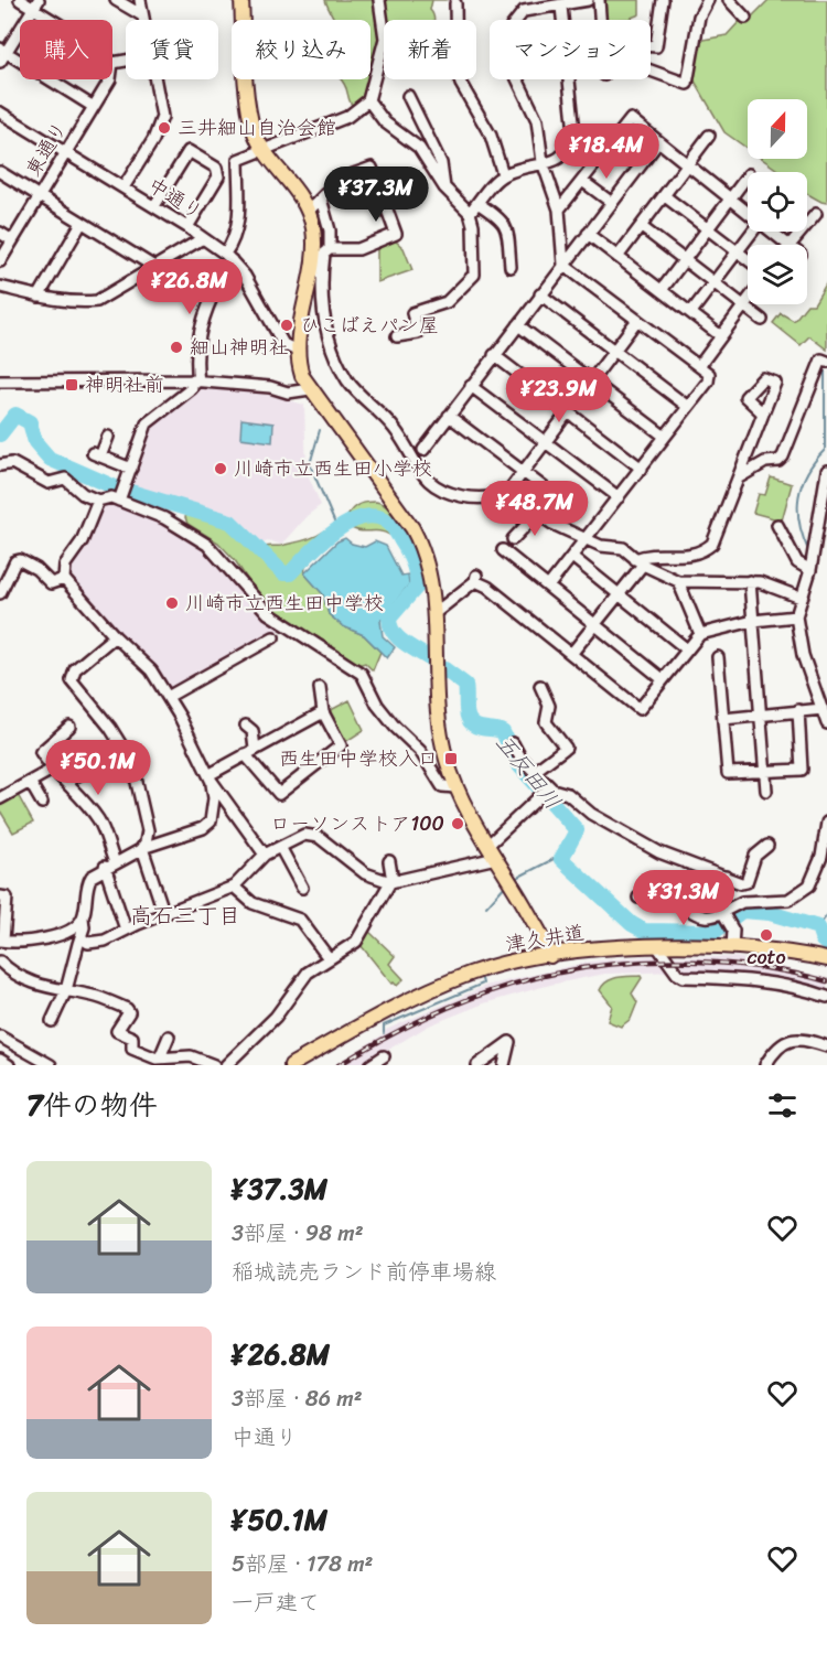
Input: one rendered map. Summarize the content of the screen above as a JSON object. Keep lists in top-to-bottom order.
{
  "streets": {
    "main road": ["津久井道"],
    "street": ["東通り", "中通り"]
  },
  "crossings": [
    ["東通り", "中通り"]
  ],
  "districts": ["高石三丁目"],
  "water": ["五反田川"],
  "places": {
    "other": [
      "三井細山自治会館",
      "ひこばえパン屋",
      "細山神明社",
      "川崎市立西生田小学校",
      "川崎市立西生田中学校",
      "ローソンストア100",
      "coto"
    ],
    "transit": ["神明社前", "西生田中学校入口"]
  },
  "north": "top",
  "page": {
    "chip": [
      "購入",
      "賃貸",
      "絞り込み",
      "新着",
      "マンション"
    ],
    "price": [
      "¥18.4M",
      "¥37.3M",
      "¥26.8M",
      "¥23.9M",
      "¥48.7M",
      "¥50.1M",
      "¥31.3M"
    ],
    "heading": "7件の物件",
    "list": [
      {
        "name": "¥37.3M",
        "note": "3部屋 · 98 m² · 稲城読売ランド前停車場線"
      },
      {
        "name": "¥26.8M",
        "note": "3部屋 · 86 m² · 中通り"
      },
      {
        "name": "¥50.1M",
        "note": "5部屋 · 178 m² · 一戸建て"
      }
    ]
  }
}
